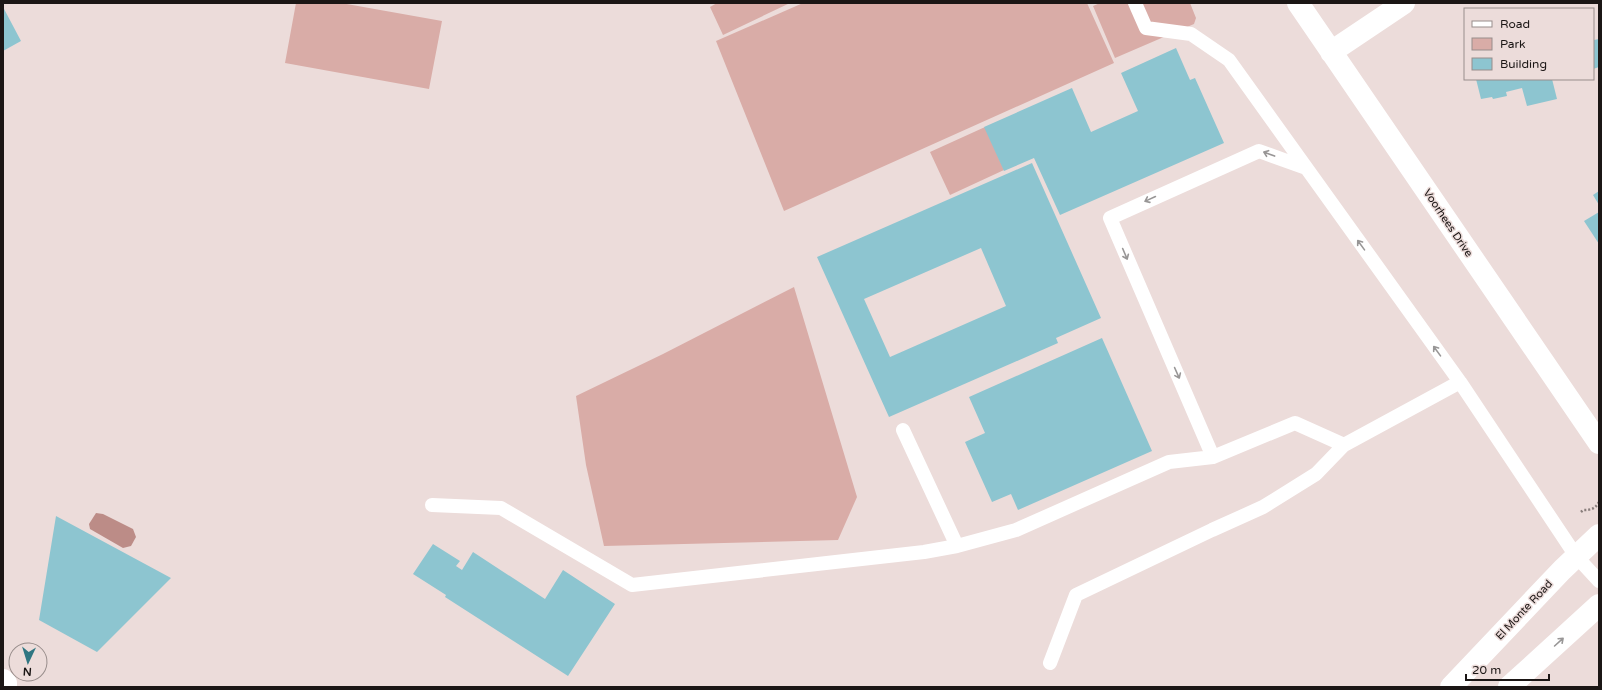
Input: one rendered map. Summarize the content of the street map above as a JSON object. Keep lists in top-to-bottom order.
{
  "streets": {
    "street": ["Voorhees Drive", "El Monte Road"]
  },
  "legend": ["Road", "Park", "Building"],
  "scale_bar": "20 m",
  "north": "bottom"
}
